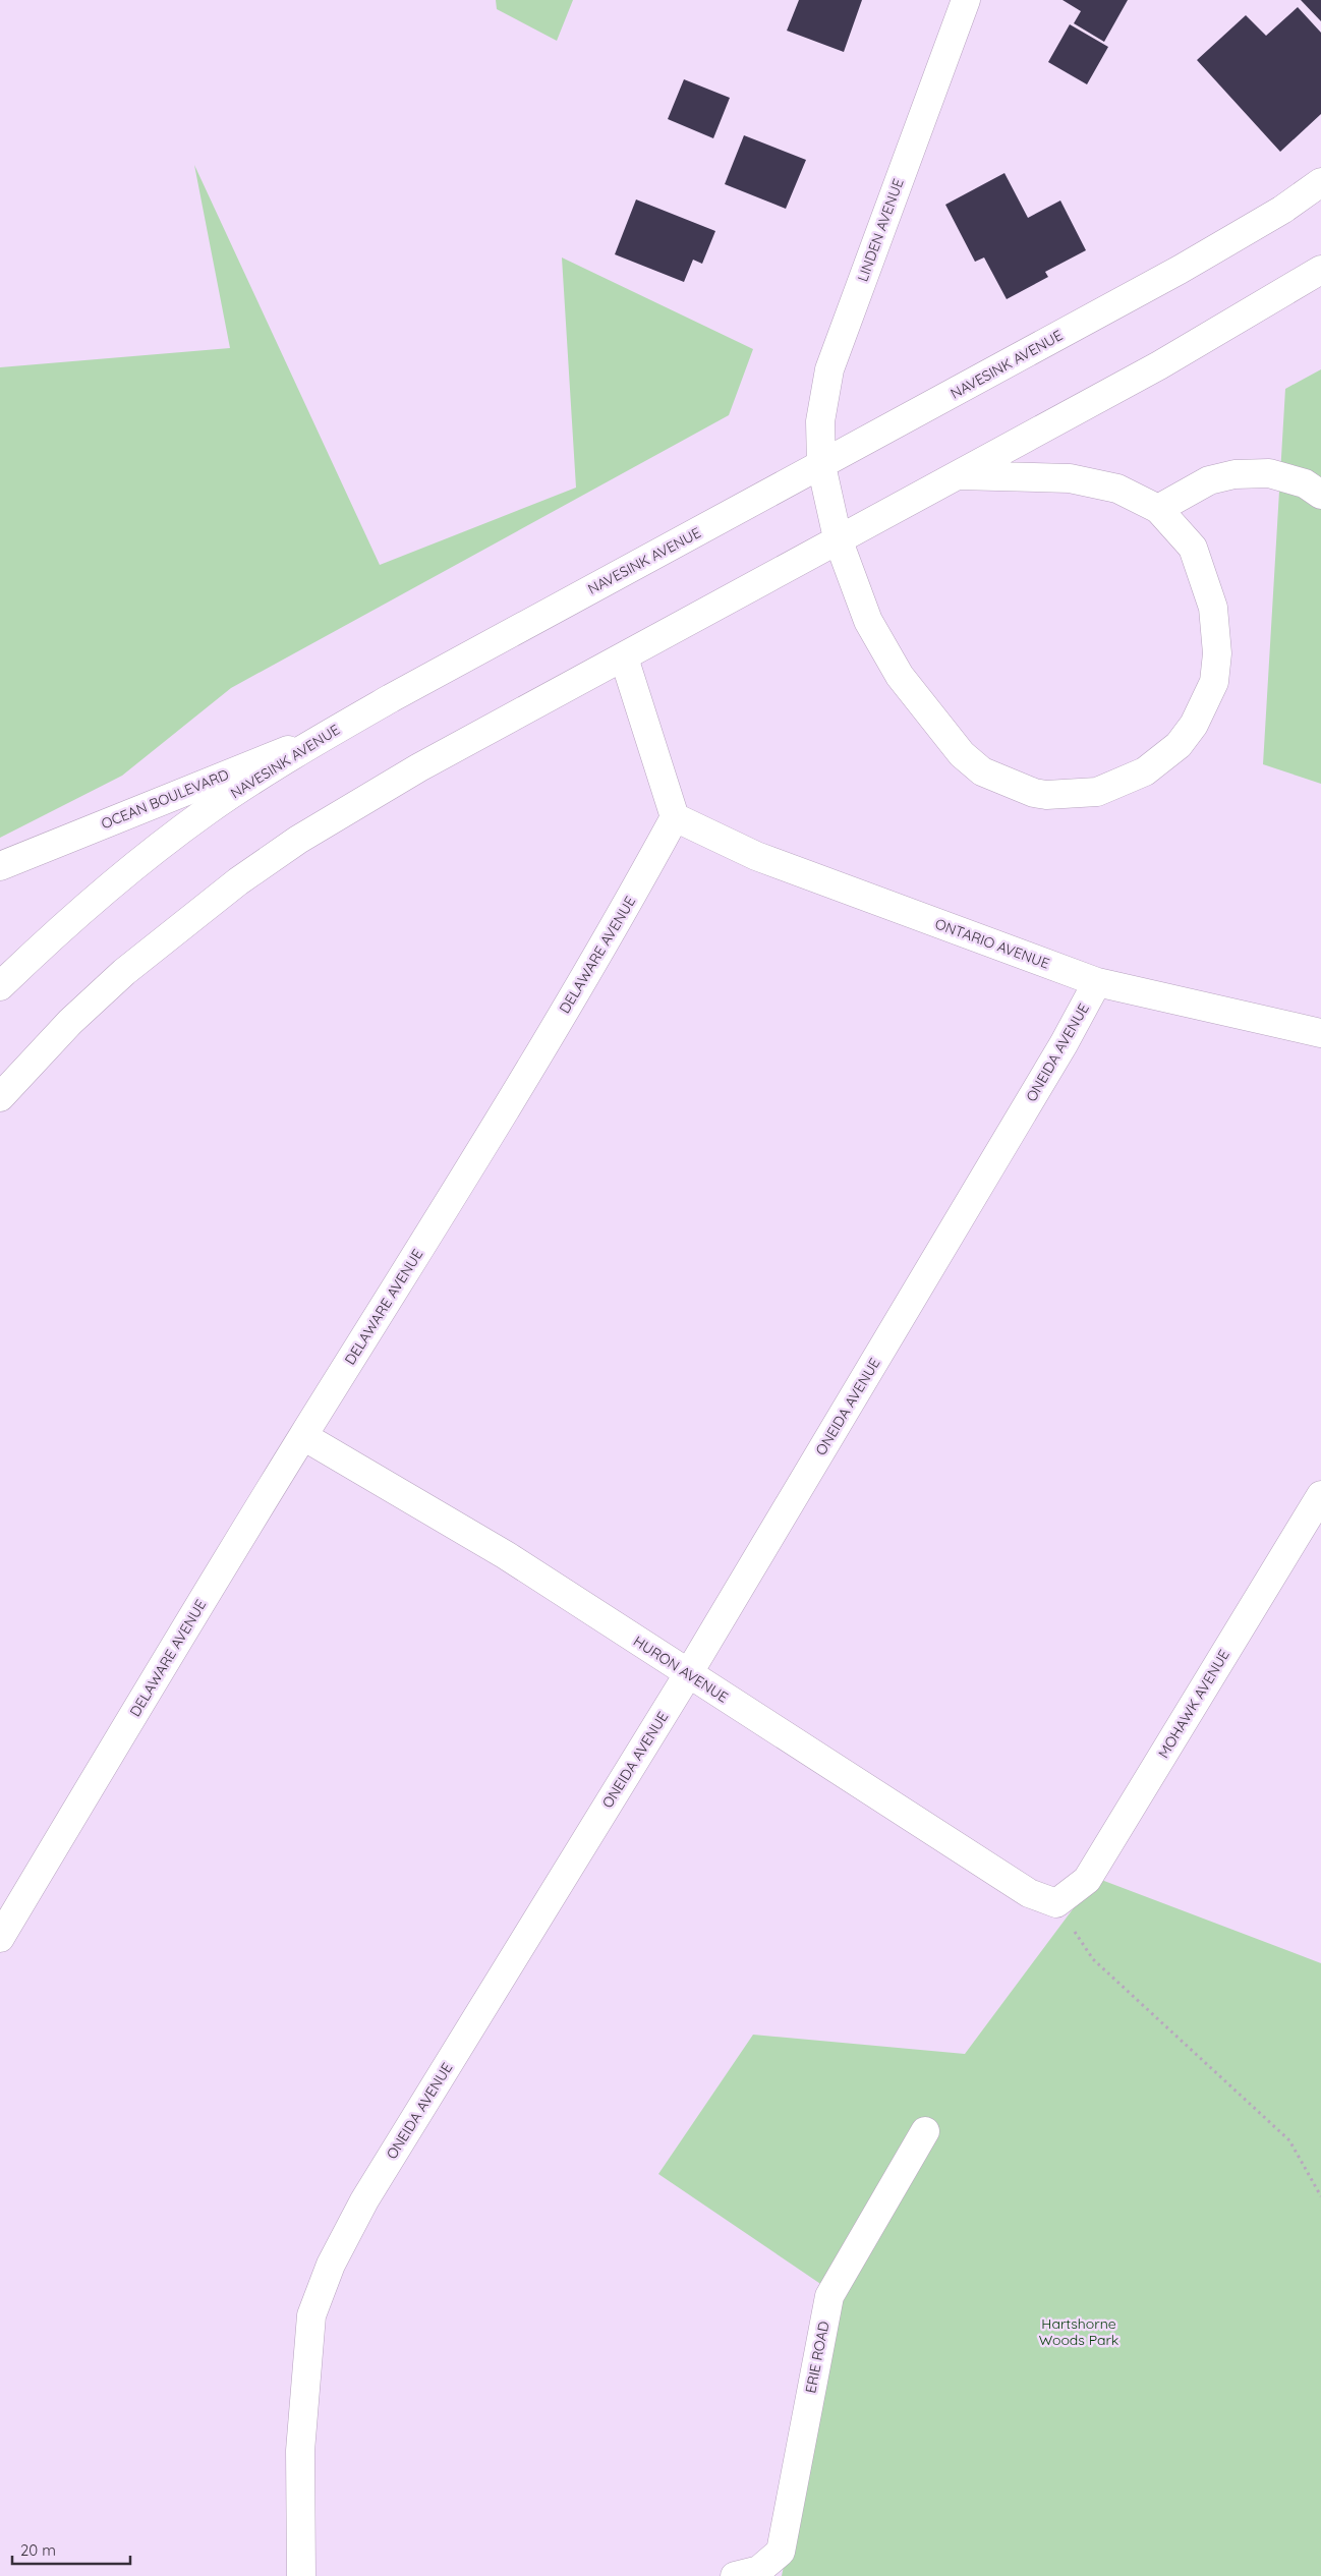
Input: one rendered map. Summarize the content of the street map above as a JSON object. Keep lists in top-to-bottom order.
{
  "streets": {
    "main road": [
      "LINDEN AVENUE",
      "NAVESINK AVENUE",
      "OCEAN BOULEVARD",
      "ONTARIO AVENUE",
      "DELAWARE AVENUE",
      "ONEIDA AVENUE",
      "HURON AVENUE",
      "MOHAWK AVENUE",
      "ERIE ROAD"
    ]
  },
  "crossings": [
    ["LINDEN AVENUE", "NAVESINK AVENUE"],
    ["NAVESINK AVENUE", "OCEAN BOULEVARD"],
    ["ONTARIO AVENUE", "DELAWARE AVENUE"],
    ["ONTARIO AVENUE", "ONEIDA AVENUE"],
    ["DELAWARE AVENUE", "HURON AVENUE"],
    ["ONEIDA AVENUE", "HURON AVENUE"],
    ["HURON AVENUE", "MOHAWK AVENUE"]
  ],
  "parks": ["Hartshorne Woods Park"],
  "scale_bar": "20 m"
}
